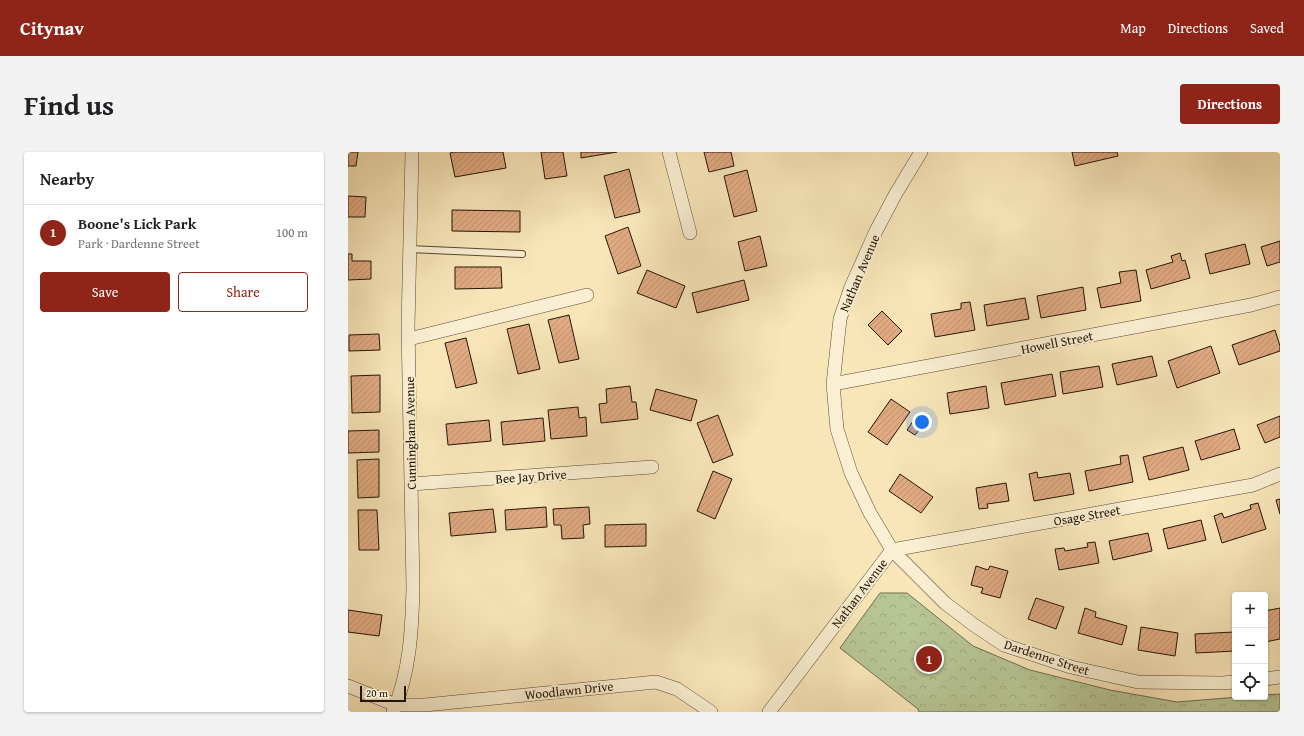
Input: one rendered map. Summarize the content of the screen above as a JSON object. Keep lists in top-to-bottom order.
{
  "streets": {
    "street": [
      "Nathan Avenue",
      "Howell Street",
      "Cunningham Avenue",
      "Bee Jay Drive",
      "Osage Street",
      "Dardenne Street",
      "Woodlawn Drive"
    ]
  },
  "crossings": [
    ["Nathan Avenue", "Howell Street"],
    ["Nathan Avenue", "Osage Street"],
    ["Nathan Avenue", "Dardenne Street"],
    ["Cunningham Avenue", "Bee Jay Drive"],
    ["Cunningham Avenue", "Woodlawn Drive"],
    ["Osage Street", "Dardenne Street"]
  ],
  "scale_bar": "20 m",
  "page": {
    "header": "Citynav",
    "nav": ["Map", "Directions", "Saved"],
    "title": "Find us",
    "buttons": [
      "Directions",
      ["Save", "Share"]
    ],
    "heading": "Nearby",
    "list": [
      {
        "mark": "1",
        "name": "Boone's Lick Park",
        "note": "Park · Dardenne Street",
        "value": "100 m"
      }
    ],
    "map_buttons": ["+", "−"],
    "pins": "1",
    "scale": "20 m"
  }
}
